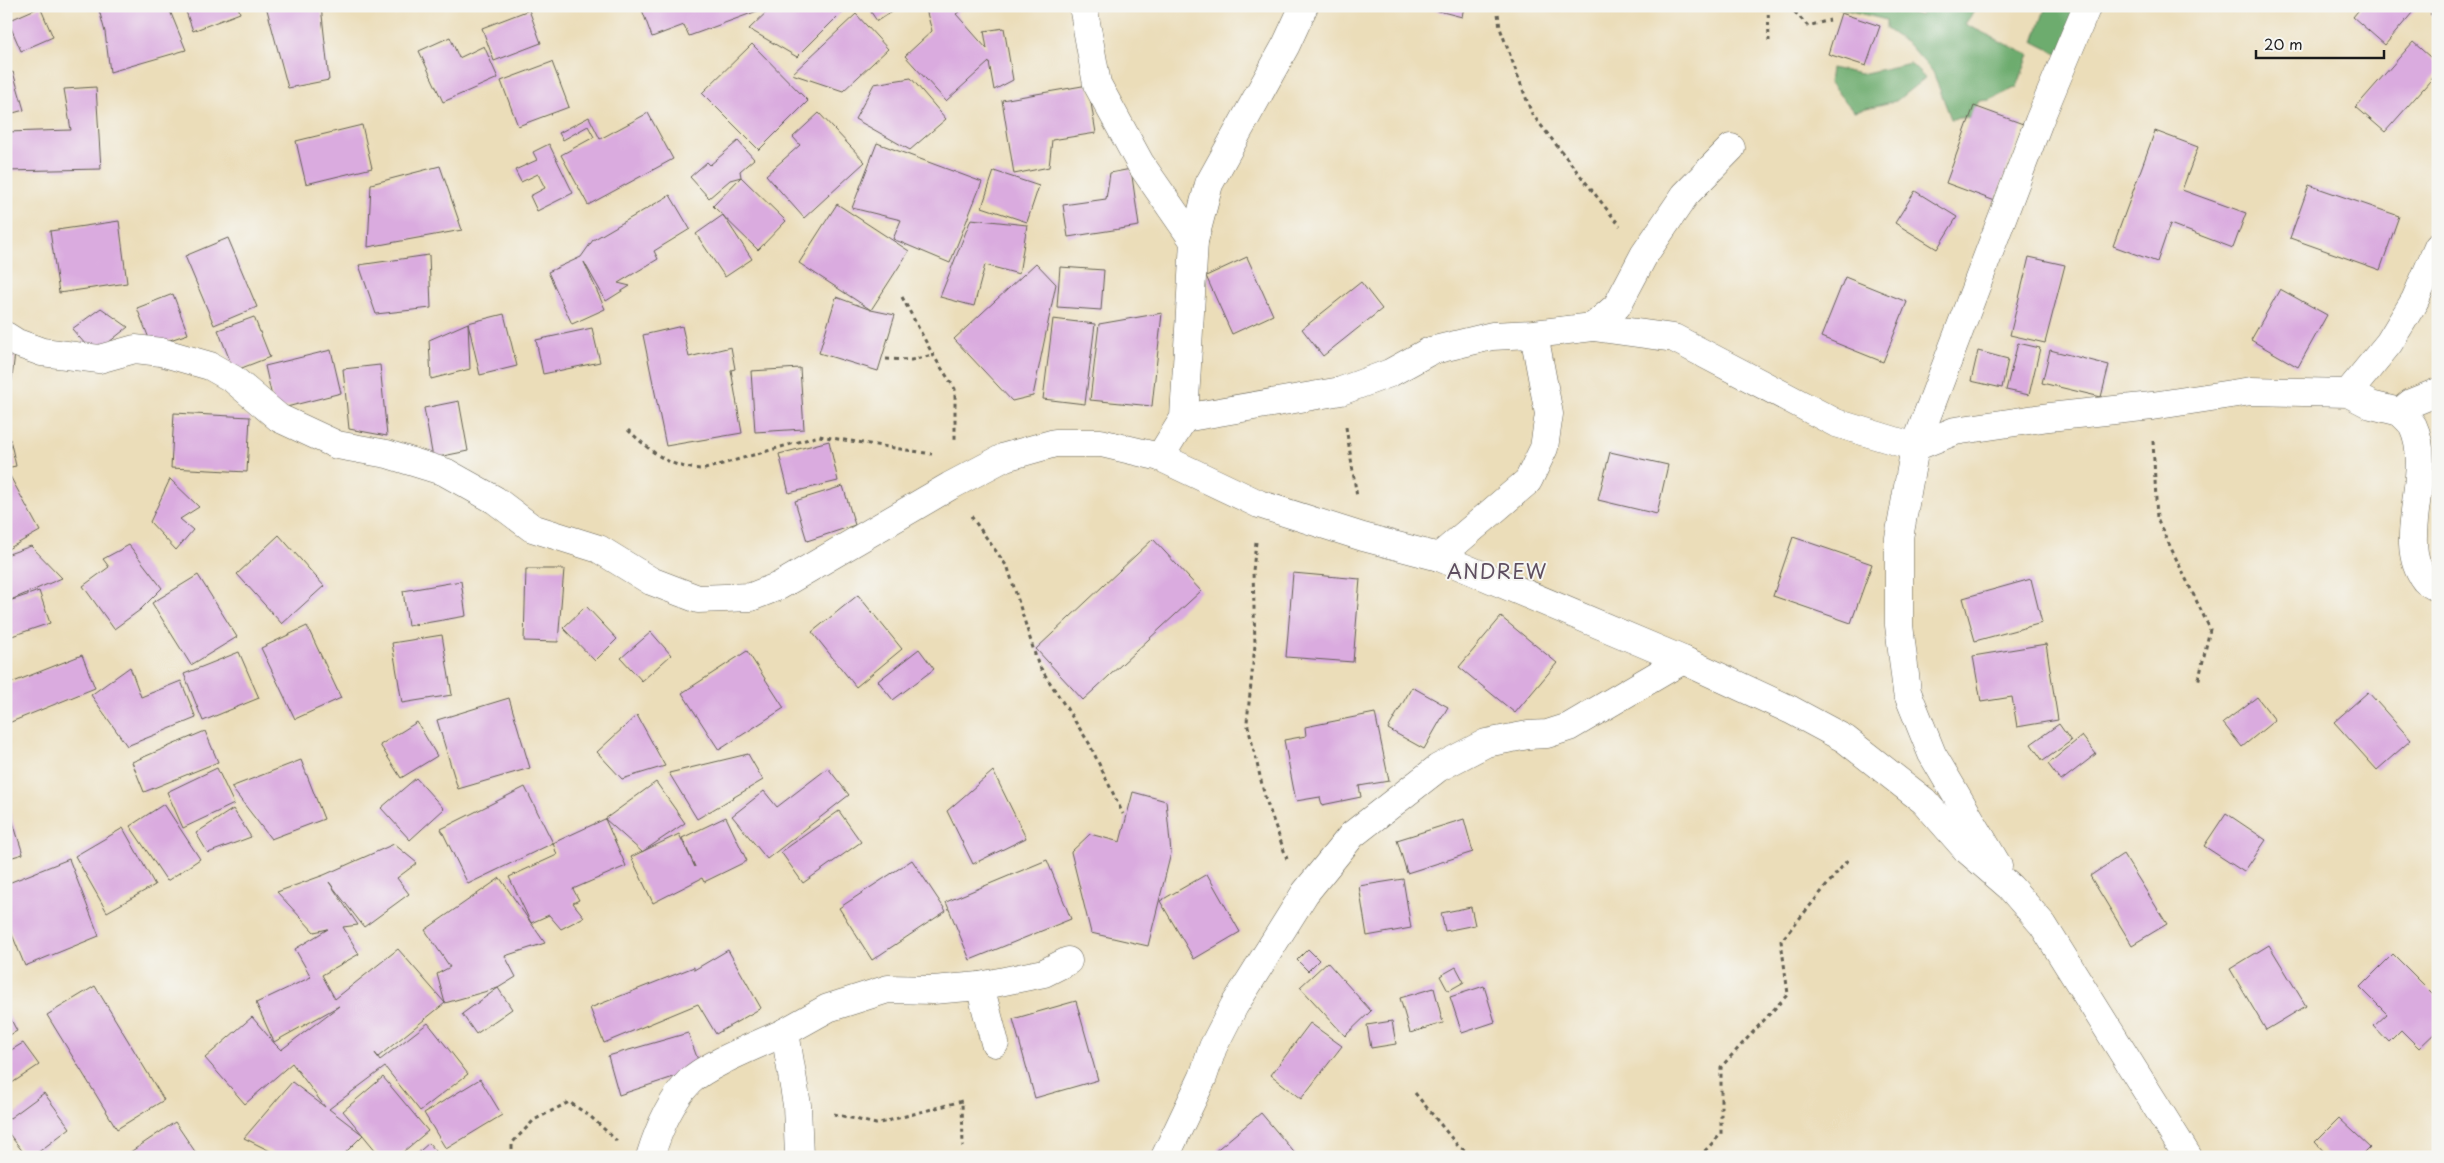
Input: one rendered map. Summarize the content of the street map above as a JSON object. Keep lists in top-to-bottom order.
{
  "districts": ["ANDREW"],
  "scale_bar": "20 m"
}
